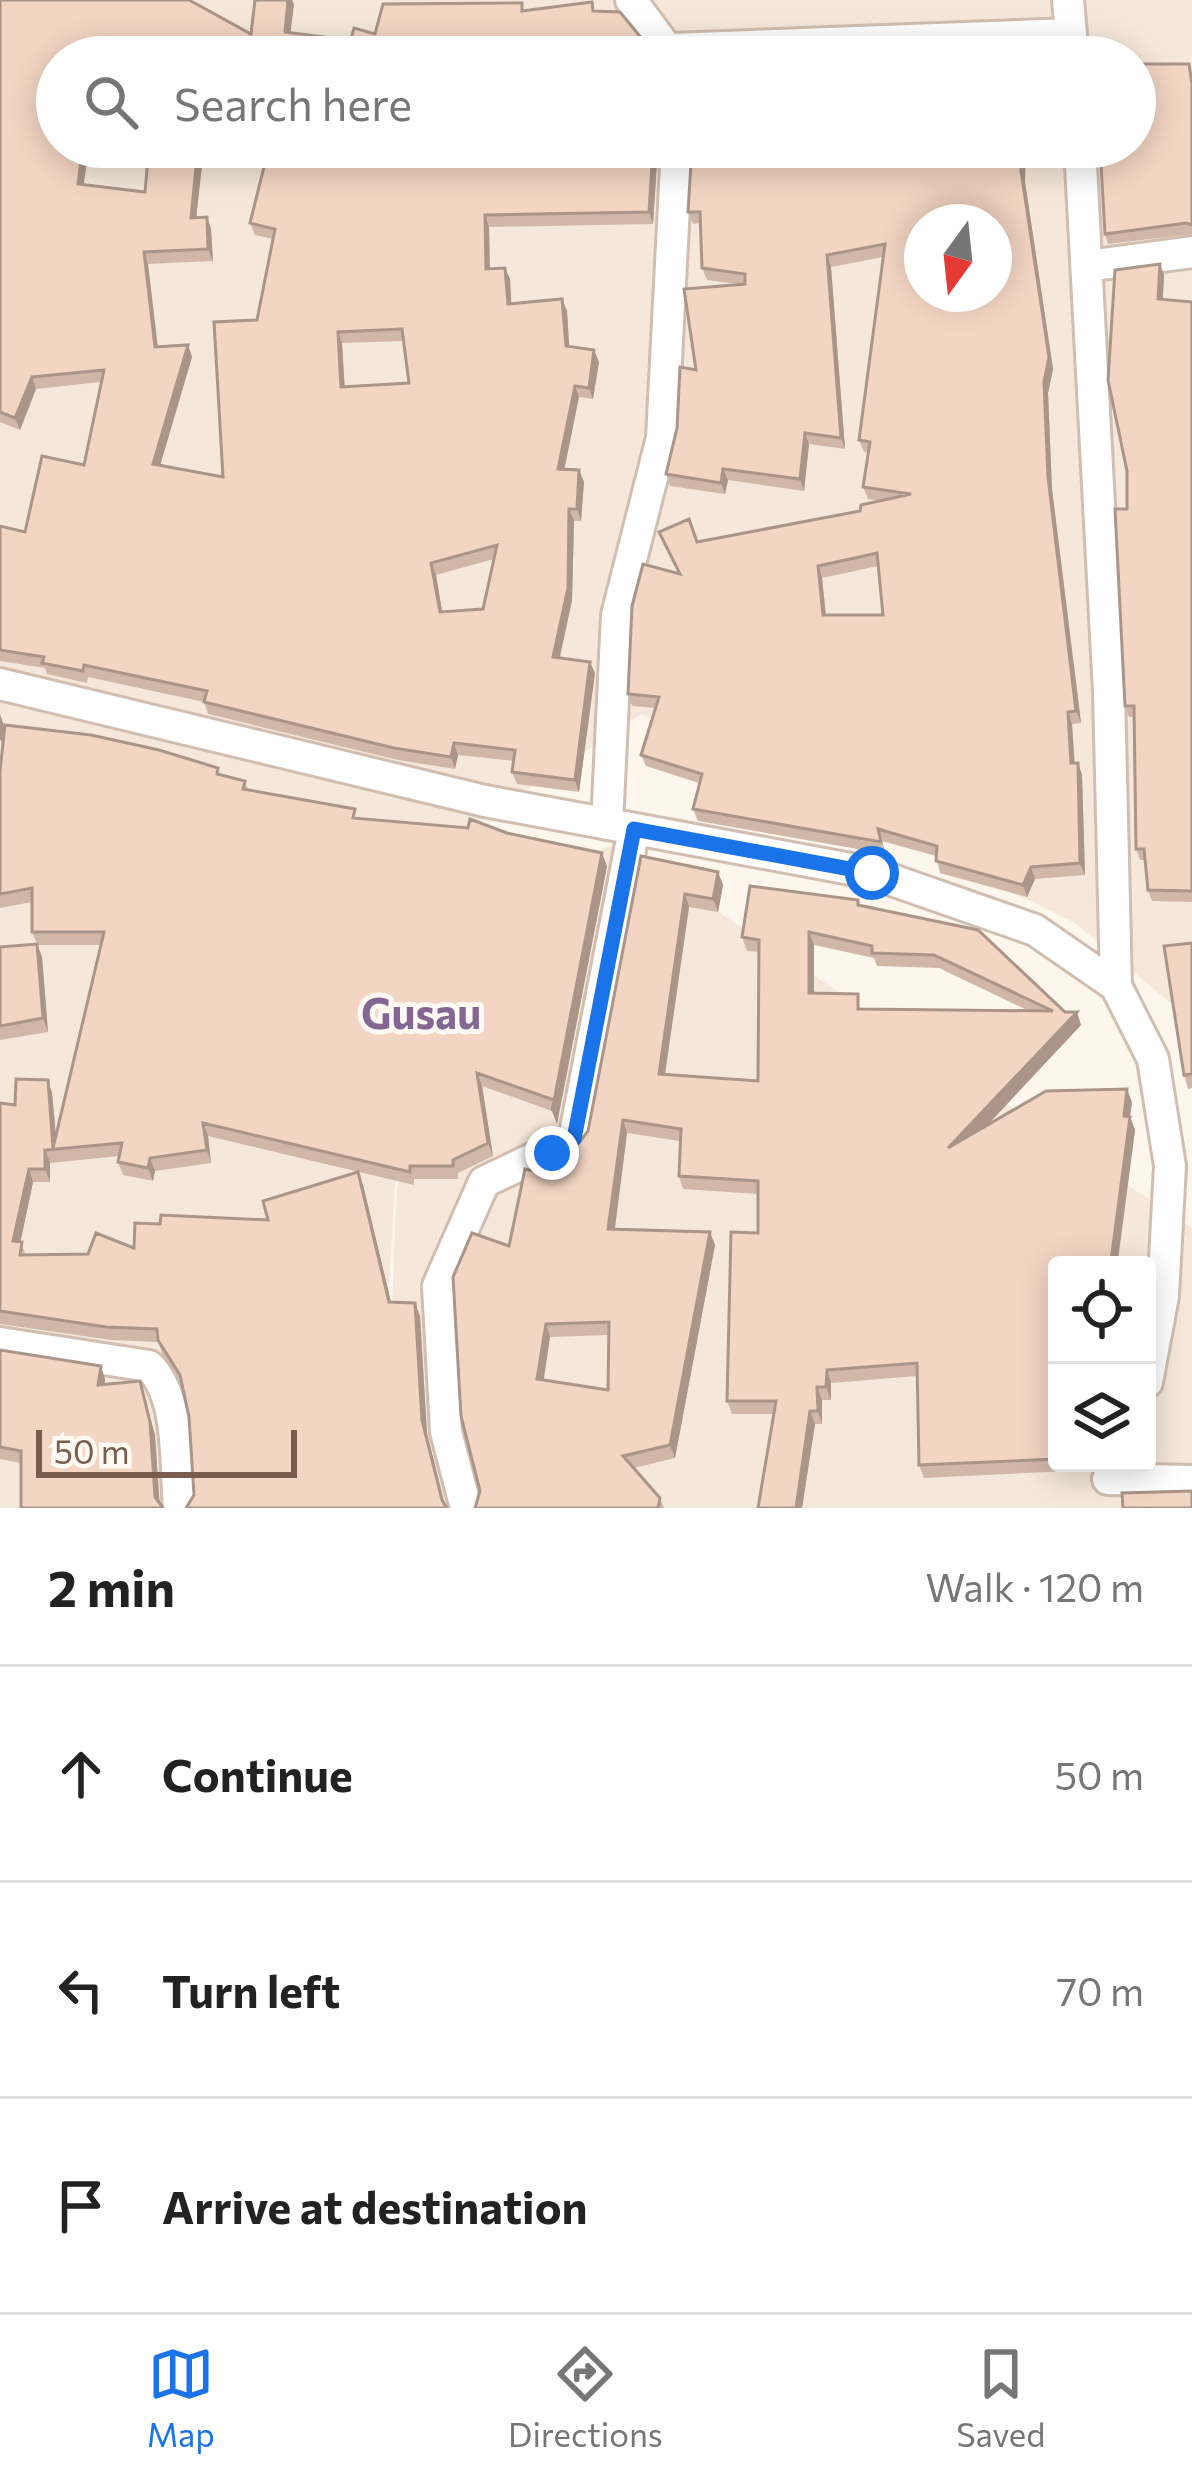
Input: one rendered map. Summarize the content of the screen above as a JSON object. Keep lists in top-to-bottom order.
{
  "districts": ["Gusau"],
  "scale_bar": "50 m",
  "north": "bottom",
  "page": {
    "search": "Search here",
    "scale": "50 m",
    "heading": ["2 min", "Walk · 120 m"],
    "list": [
      ["Continue", "50 m"],
      ["Turn left", "70 m"],
      "Arrive at destination"
    ],
    "nav": ["Map", "Directions", "Saved"]
  }
}
